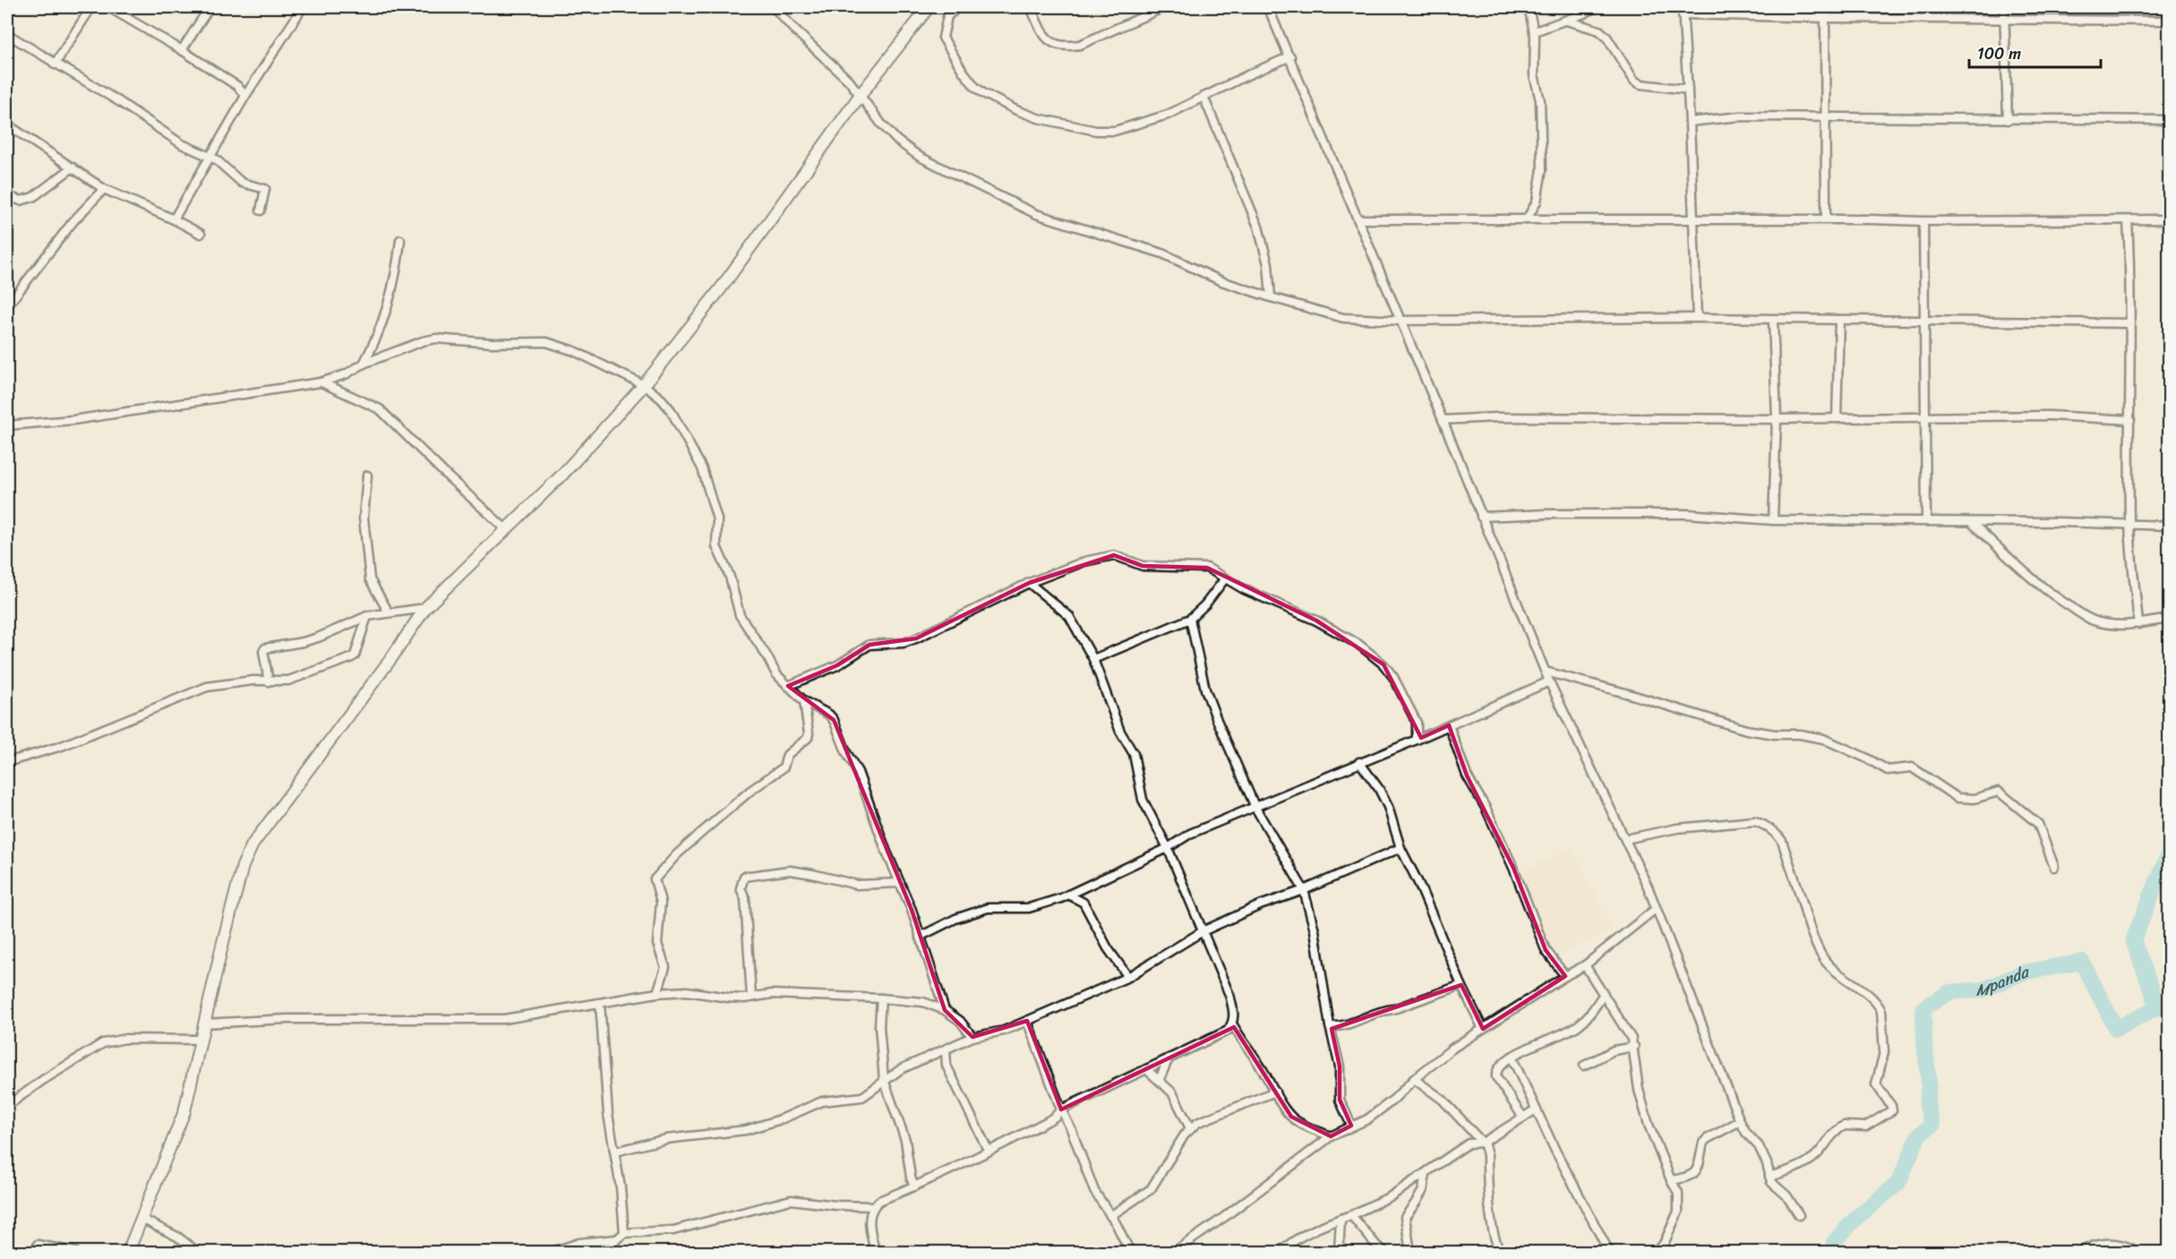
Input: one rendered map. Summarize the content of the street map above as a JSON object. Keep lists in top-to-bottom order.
{
  "water": ["Mpanda"],
  "scale_bar": "100 m"
}
